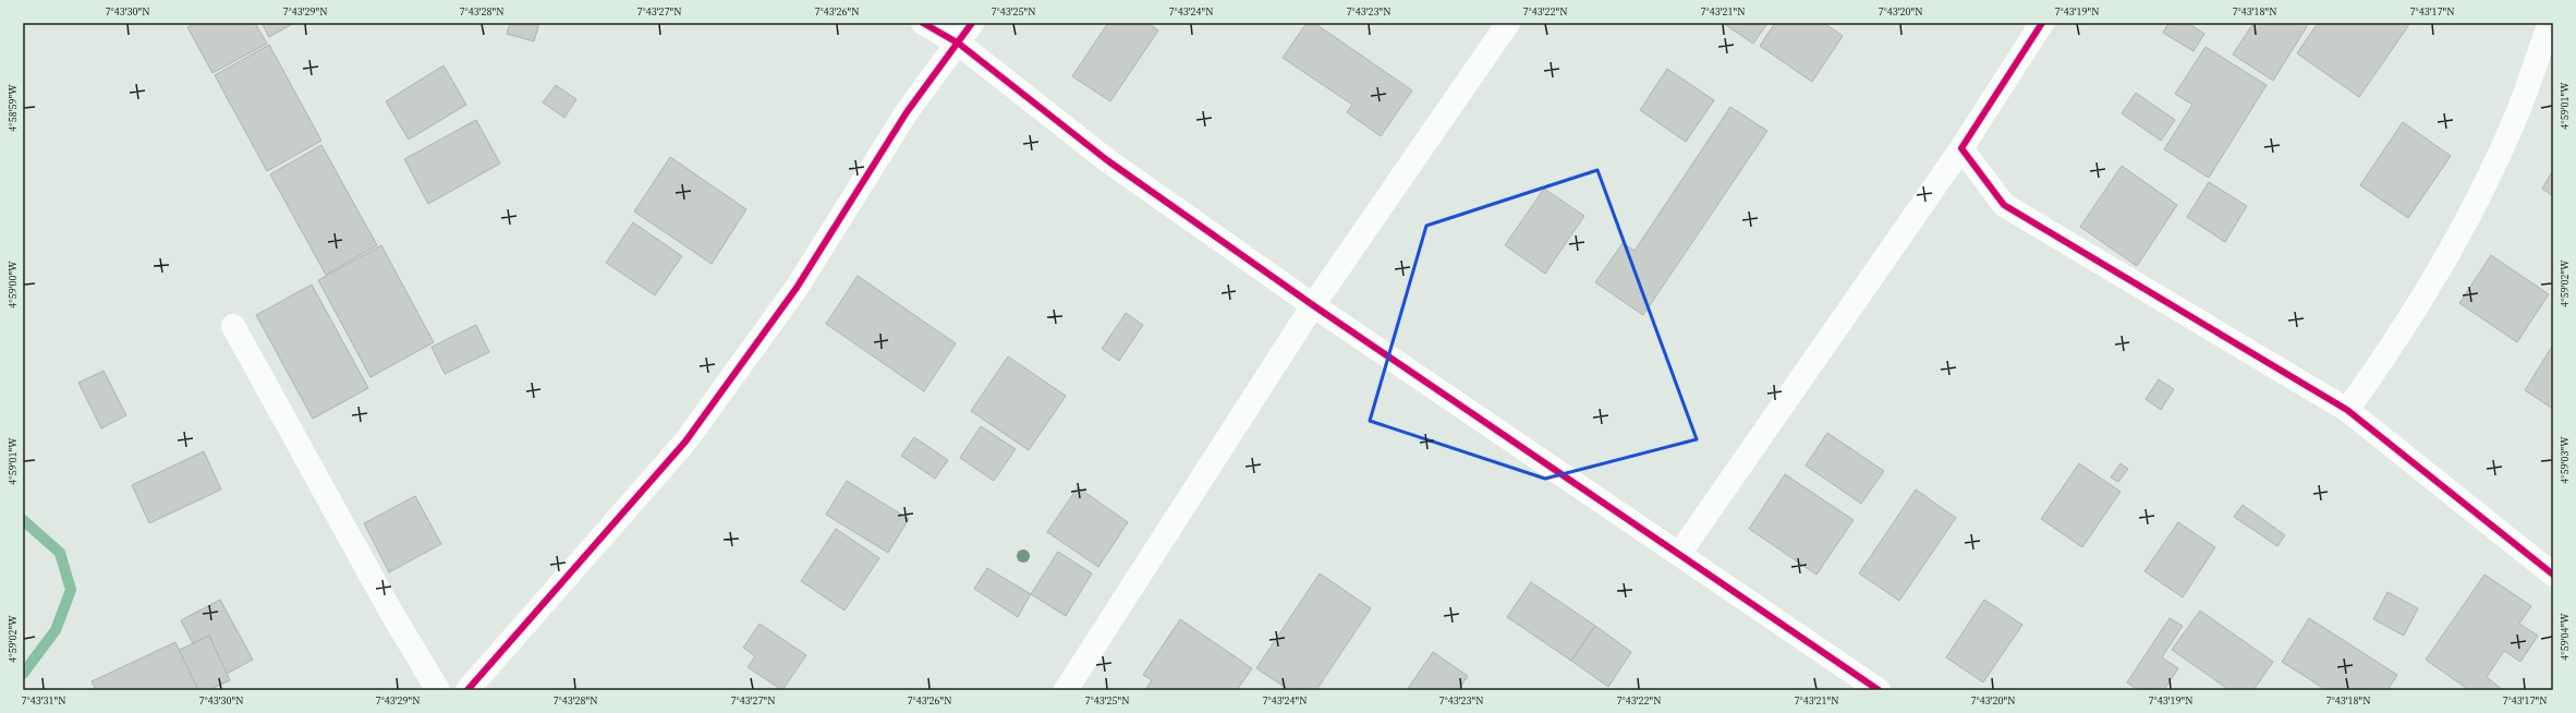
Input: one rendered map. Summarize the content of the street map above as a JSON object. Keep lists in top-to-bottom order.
{
  "coordinates": [
    "7°43'30\"N",
    "7°43'29\"N",
    "7°43'28\"N",
    "7°43'27\"N",
    "7°43'26\"N",
    "7°43'25\"N",
    "7°43'24\"N",
    "7°43'23\"N",
    "7°43'22\"N",
    "7°43'21\"N",
    "7°43'20\"N",
    "7°43'19\"N",
    "7°43'18\"N",
    "7°43'17\"N",
    "4°59'01\"W",
    "4°58'59\"W",
    "4°59'02\"W",
    "4°59'00\"W",
    "4°59'03\"W",
    "4°59'04\"W",
    "7°43'31\"N"
  ]
}
